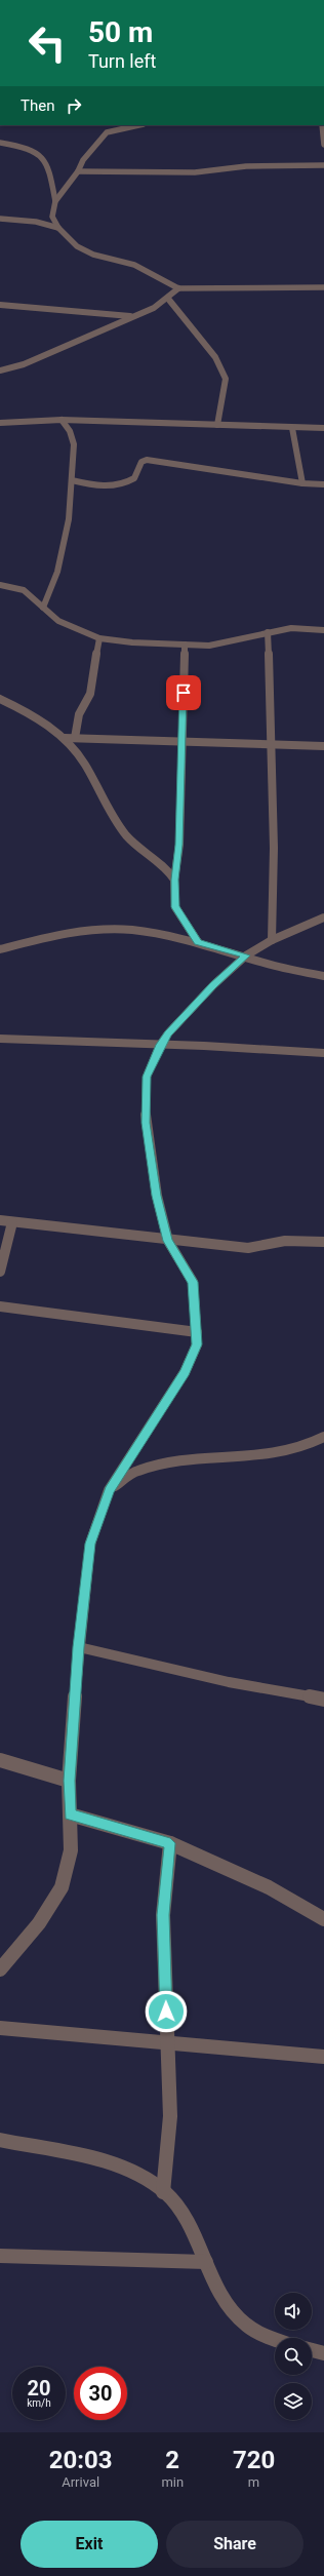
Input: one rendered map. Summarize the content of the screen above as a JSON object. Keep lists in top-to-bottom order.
{
  "page": {
    "turn": ["50 m", "Turn left"],
    "then": "Then",
    "speed": "20 km/h",
    "limit": "30",
    "eta": [
      "20:03",
      "Arrival",
      "2",
      "min",
      "720",
      "m"
    ],
    "buttons": ["Exit", "Share"]
  }
}
